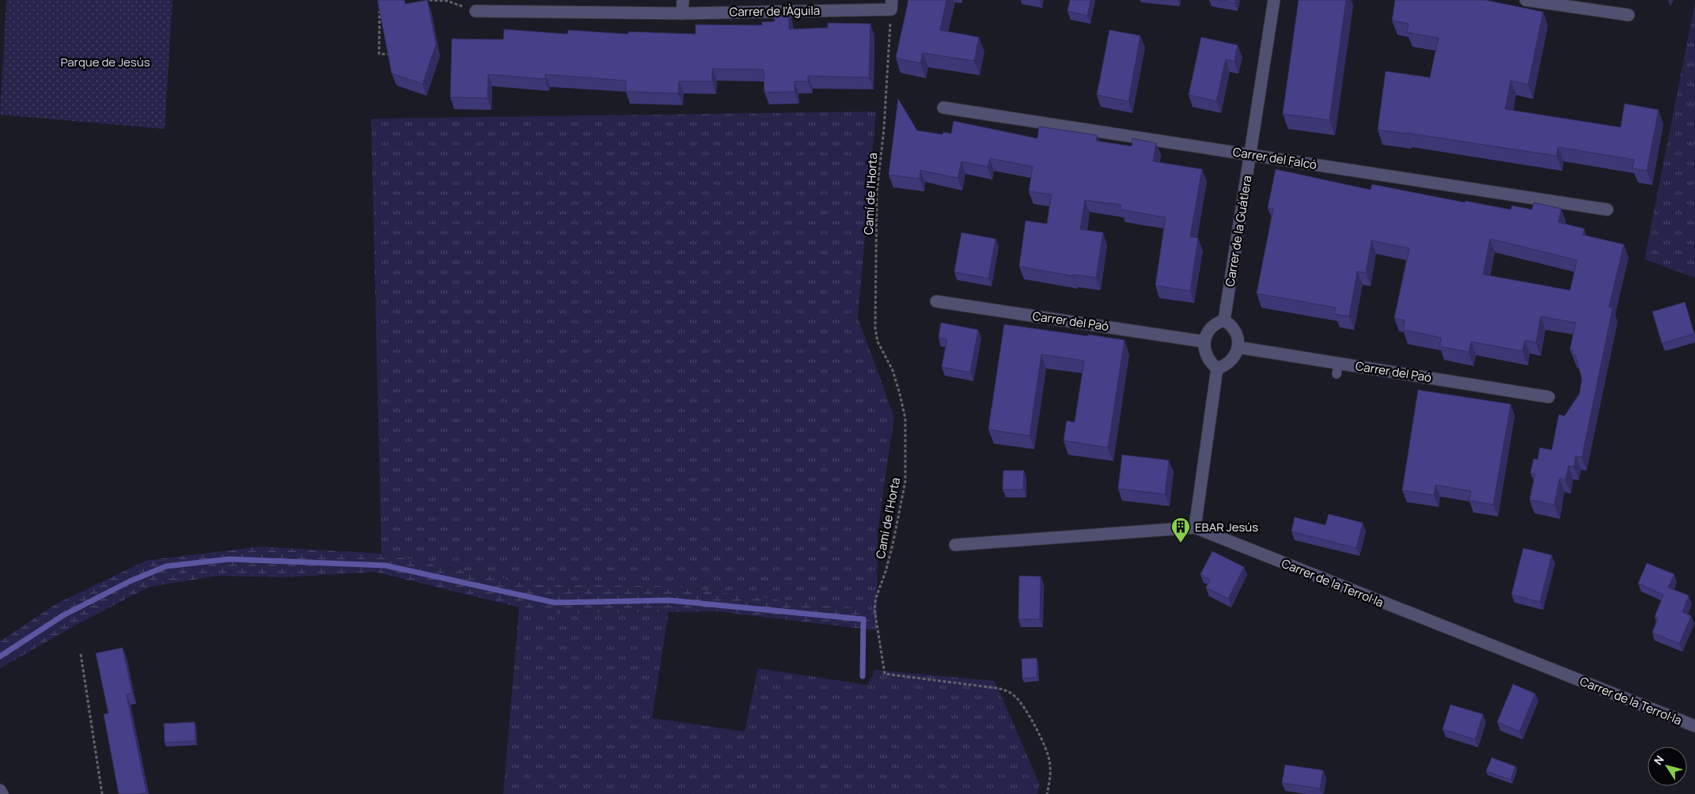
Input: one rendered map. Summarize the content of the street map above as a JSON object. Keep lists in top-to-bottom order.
{
  "streets": {
    "street": [
      "Carrer de l'Àguila",
      "Carrer del Falcó",
      "Carrer de la Guàtlera",
      "Carrer del Paó",
      "Carrer de la Terrol·la"
    ],
    "path": ["Camí de l'Horta"]
  },
  "crossings": [
    ["Carrer de l'Àguila", "Camí de l'Horta"],
    ["Carrer del Falcó", "Carrer de la Guàtlera"],
    ["Carrer de la Guàtlera", "Carrer del Paó"]
  ],
  "parks": ["Parque de Jesús"],
  "places": {
    "building": ["EBAR Jesús"]
  },
  "north": "top left"
}
